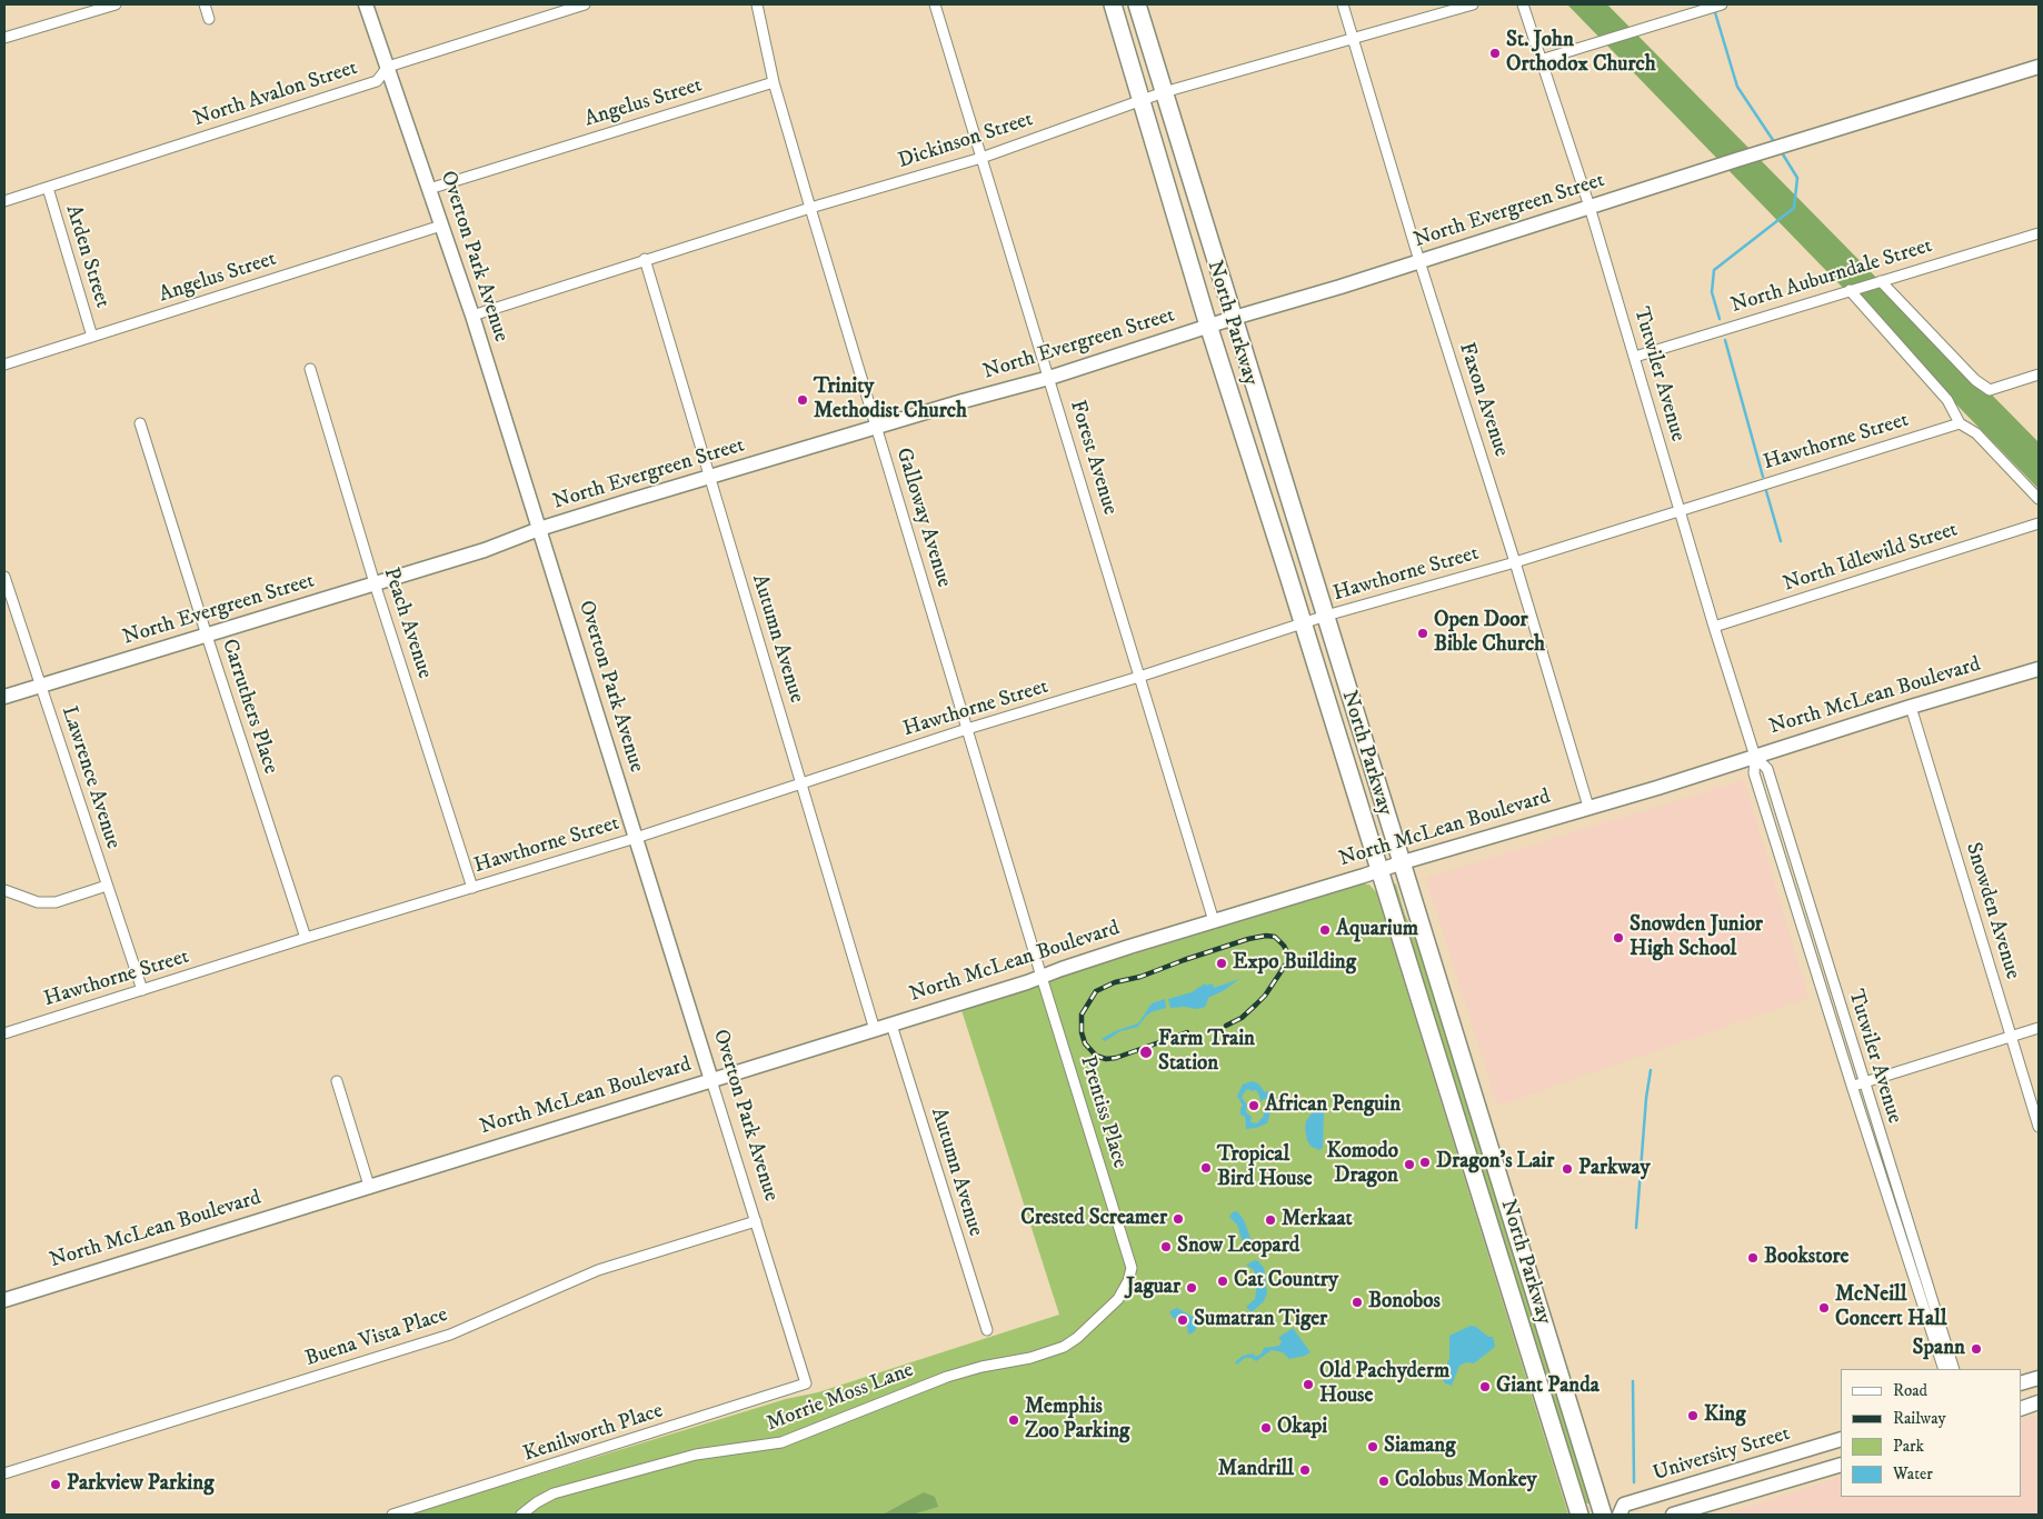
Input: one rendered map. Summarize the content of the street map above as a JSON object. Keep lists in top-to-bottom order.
{
  "streets": {
    "main road": ["North Parkway"],
    "street": [
      "North Avalon Street",
      "Angelus Street",
      "Dickinson Street",
      "North Evergreen Street",
      "Arden Street",
      "Overton Park Avenue",
      "North Auburndale Street",
      "Tutwiler Avenue",
      "Faxon Avenue",
      "Hawthorne Street",
      "Forest Avenue",
      "Galloway Avenue",
      "North Idlewild Street",
      "Peach Avenue",
      "Autumn Avenue",
      "North McLean Boulevard",
      "Carruthers Place",
      "Lawrence Avenue",
      "Snowden Avenue",
      "Prentiss Place",
      "Buena Vista Place",
      "Morrie Moss Lane",
      "Kenilworth Place",
      "University Street"
    ]
  },
  "crossings": [
    ["North Avalon Street", "Arden Street"],
    ["North Avalon Street", "Overton Park Avenue"],
    ["Angelus Street", "Arden Street"],
    ["Angelus Street", "Overton Park Avenue"],
    ["Angelus Street", "Galloway Avenue"],
    ["Dickinson Street", "Overton Park Avenue"],
    ["Dickinson Street", "North Parkway"],
    ["Dickinson Street", "Faxon Avenue"],
    ["Dickinson Street", "Forest Avenue"],
    ["Dickinson Street", "Galloway Avenue"],
    ["Dickinson Street", "Autumn Avenue"],
    ["North Evergreen Street", "Overton Park Avenue"],
    ["North Evergreen Street", "North Parkway"],
    ["North Evergreen Street", "Tutwiler Avenue"],
    ["North Evergreen Street", "Faxon Avenue"],
    ["North Evergreen Street", "Forest Avenue"],
    ["North Evergreen Street", "Galloway Avenue"],
    ["North Evergreen Street", "Peach Avenue"],
    ["North Evergreen Street", "Autumn Avenue"],
    ["North Evergreen Street", "Carruthers Place"],
    ["North Evergreen Street", "Lawrence Avenue"],
    ["Overton Park Avenue", "Hawthorne Street"],
    ["Overton Park Avenue", "North McLean Boulevard"],
    ["Overton Park Avenue", "Buena Vista Place"],
    ["Overton Park Avenue", "Kenilworth Place"],
    ["North Auburndale Street", "Tutwiler Avenue"],
    ["North Parkway", "Hawthorne Street"],
    ["North Parkway", "North McLean Boulevard"],
    ["Tutwiler Avenue", "Hawthorne Street"],
    ["Tutwiler Avenue", "North Idlewild Street"],
    ["Tutwiler Avenue", "North McLean Boulevard"],
    ["Faxon Avenue", "Hawthorne Street"],
    ["Faxon Avenue", "North McLean Boulevard"],
    ["Hawthorne Street", "Forest Avenue"],
    ["Hawthorne Street", "Galloway Avenue"],
    ["Hawthorne Street", "Peach Avenue"],
    ["Hawthorne Street", "Autumn Avenue"],
    ["Hawthorne Street", "Carruthers Place"],
    ["Hawthorne Street", "Lawrence Avenue"],
    ["Forest Avenue", "North McLean Boulevard"],
    ["Galloway Avenue", "North McLean Boulevard"],
    ["Galloway Avenue", "Prentiss Place"],
    ["Autumn Avenue", "North McLean Boulevard"],
    ["North McLean Boulevard", "Snowden Avenue"],
    ["North McLean Boulevard", "Prentiss Place"],
    ["Prentiss Place", "Morrie Moss Lane"]
  ],
  "places": [
    "St. John Orthodox Church",
    "Trinity Methodist Church",
    "Open Door Bible Church",
    "Aquarium",
    "Snowden Junior High School",
    "Expo Building",
    "Farm Train Station",
    "African Penguin",
    "Dragon's Lair",
    "Komodo Dragon",
    "Tropical Bird House",
    "Parkway",
    "Crested Screamer",
    "Merkaat",
    "Snow Leopard",
    "Bookstore",
    "Cat Country",
    "Jaguar",
    "Bonobos",
    "McNeill Concert Hall",
    "Sumatran Tiger",
    "Spann",
    "Old Pachyderm House",
    "Giant Panda",
    "King",
    "Memphis Zoo Parking",
    "Okapi",
    "Siamang",
    "Mandrill",
    "Colobus Monkey",
    "Parkview Parking"
  ],
  "legend": [
    "Road",
    "Railway",
    "Park",
    "Water"
  ]
}
